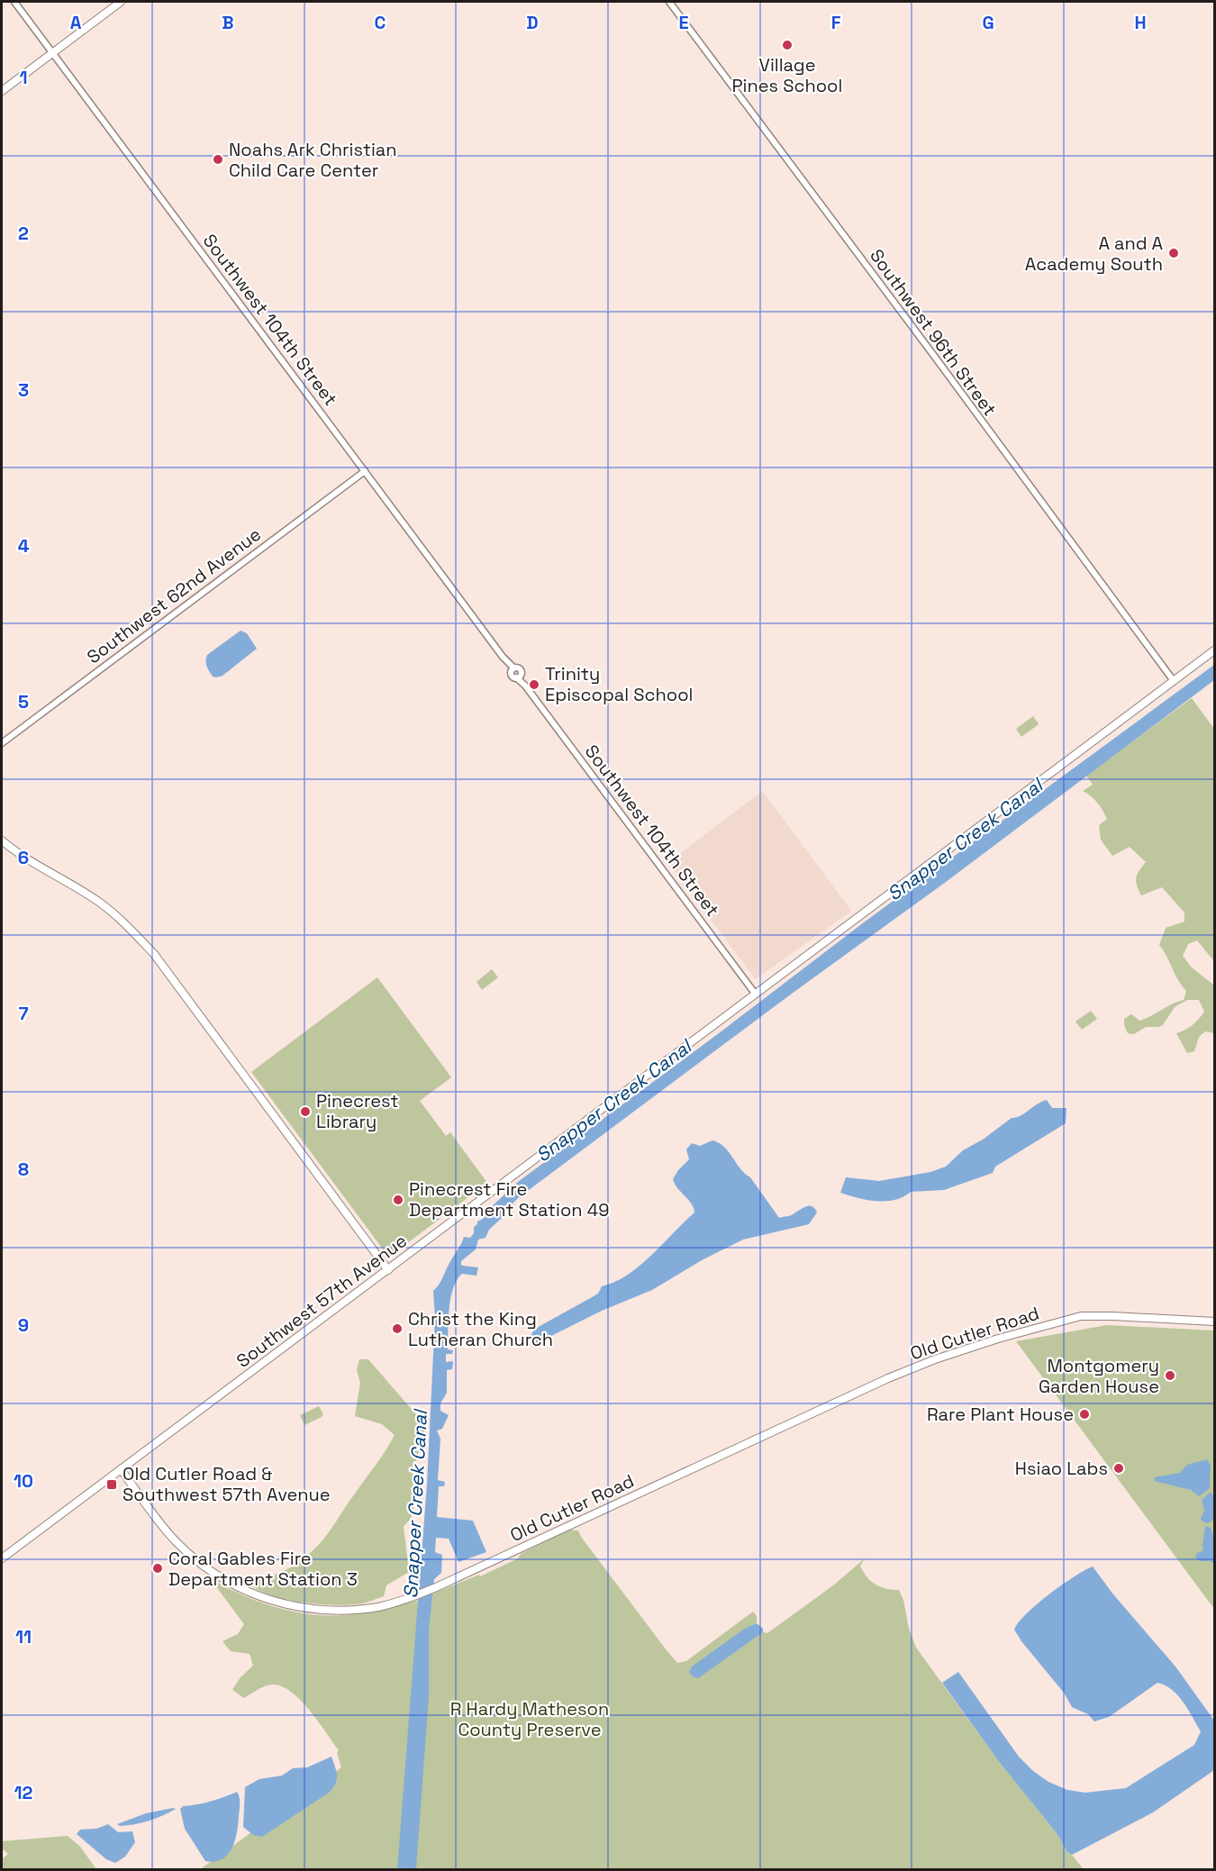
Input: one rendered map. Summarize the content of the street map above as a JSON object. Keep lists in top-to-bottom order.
{
  "streets": {
    "main road": ["Southwest 57th Avenue", "Old Cutler Road"],
    "street": ["Southwest 104th Street", "Southwest 96th Street", "Southwest 62nd Avenue"]
  },
  "crossings": [
    ["Southwest 104th Street", "Southwest 62nd Avenue"],
    ["Southwest 104th Street", "Southwest 57th Avenue"],
    ["Southwest 96th Street", "Southwest 57th Avenue"],
    ["Southwest 57th Avenue", "Old Cutler Road"]
  ],
  "water": ["Snapper Creek Canal"],
  "parks": ["R Hardy Matheson County Preserve"],
  "places": {
    "other": [
      "Village Pines School",
      "Noahs Ark Christian Child Care Center",
      "A and A Academy South",
      "Trinity Episcopal School",
      "Pinecrest Library",
      "Pinecrest Fire Department Station 49",
      "Christ the King Lutheran Church",
      "Montgomery Garden House",
      "Rare Plant House",
      "Hsiao Labs",
      "Coral Gables Fire Department Station 3"
    ],
    "transit": ["Old Cutler Road & Southwest 57th Avenue"]
  },
  "grid": {
    "columns": [
      "A",
      "B",
      "C",
      "D",
      "E",
      "F",
      "G",
      "H"
    ],
    "rows": [
      "1",
      "2",
      "3",
      "4",
      "5",
      "6",
      "7",
      "8",
      "9",
      "10",
      "11",
      "12"
    ]
  }
}
